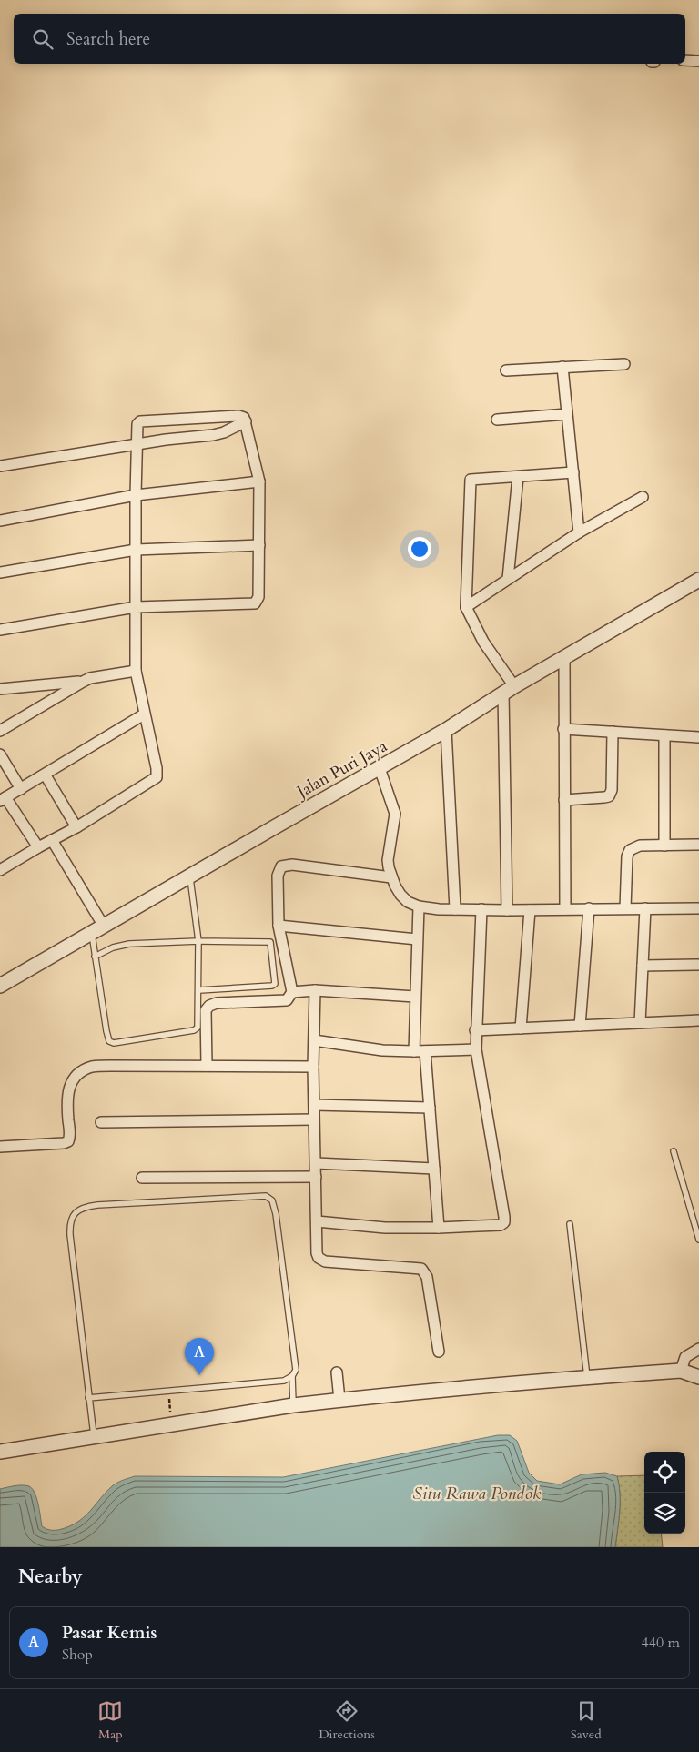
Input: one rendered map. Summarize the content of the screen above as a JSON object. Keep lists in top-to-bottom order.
{
  "streets": {
    "street": ["Jalan Puri Jaya"]
  },
  "water": ["Situ Rawa Pondok"],
  "page": {
    "search": "Search here",
    "pins": "A",
    "heading": "Nearby",
    "list": [
      {
        "mark": "A",
        "name": "Pasar Kemis",
        "note": "Shop",
        "value": "440 m"
      }
    ],
    "nav": ["Map", "Directions", "Saved"]
  }
}
